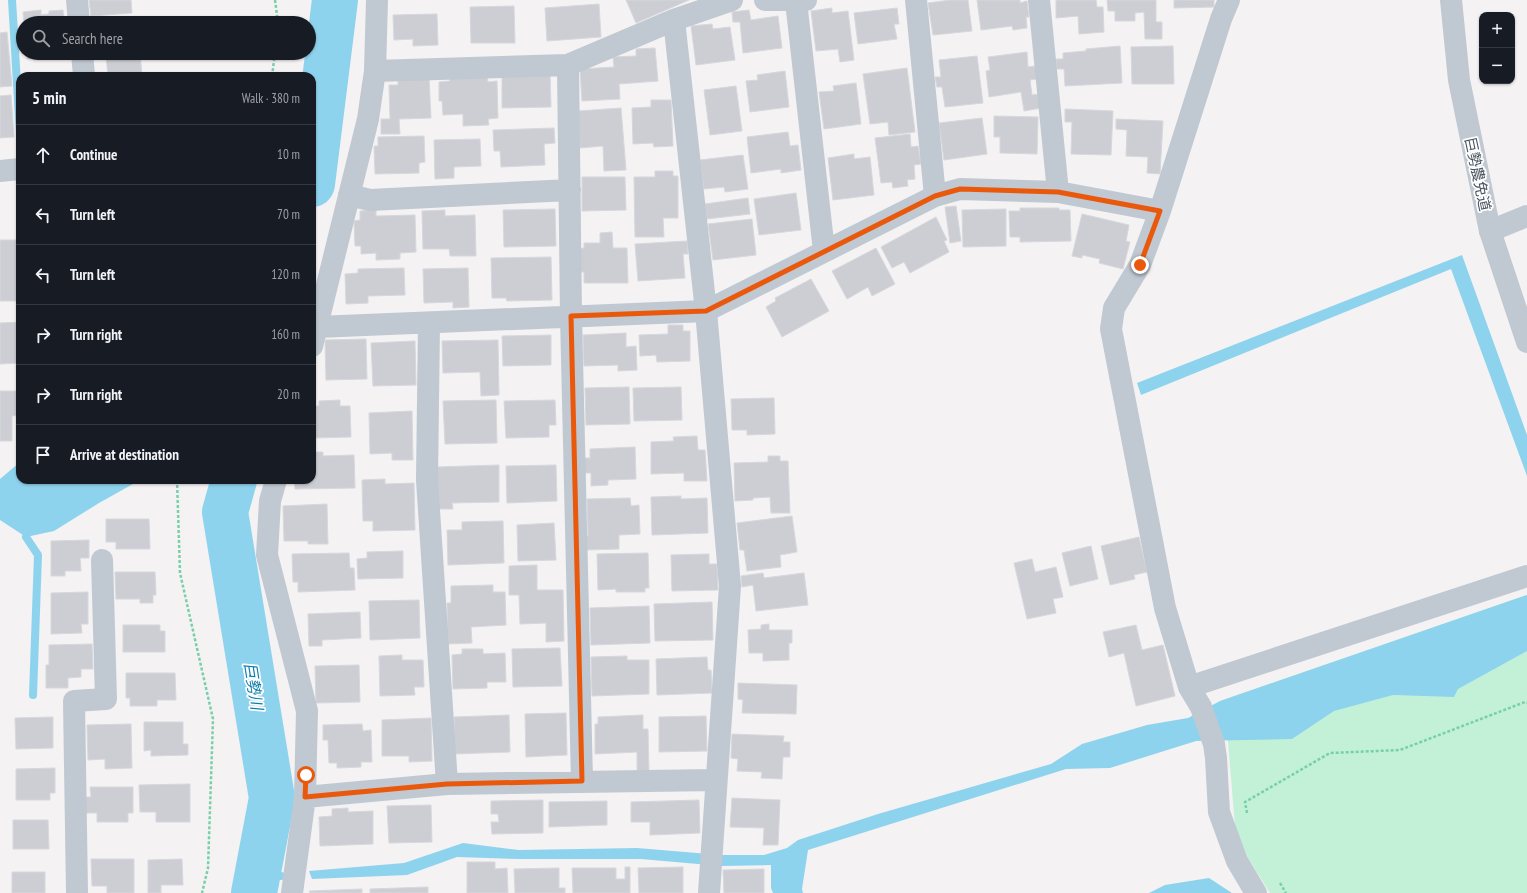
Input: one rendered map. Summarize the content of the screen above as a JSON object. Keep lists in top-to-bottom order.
{
  "streets": {
    "street": ["巨勢農免道"]
  },
  "water": ["巨勢川"],
  "page": {
    "map_buttons": ["+", "−"],
    "search": "Search here",
    "heading": ["5 min", "Walk · 380 m"],
    "list": [
      ["Continue", "10 m"],
      ["Turn left", "70 m"],
      ["Turn left", "120 m"],
      ["Turn right", "160 m"],
      ["Turn right", "20 m"],
      "Arrive at destination"
    ]
  }
}
